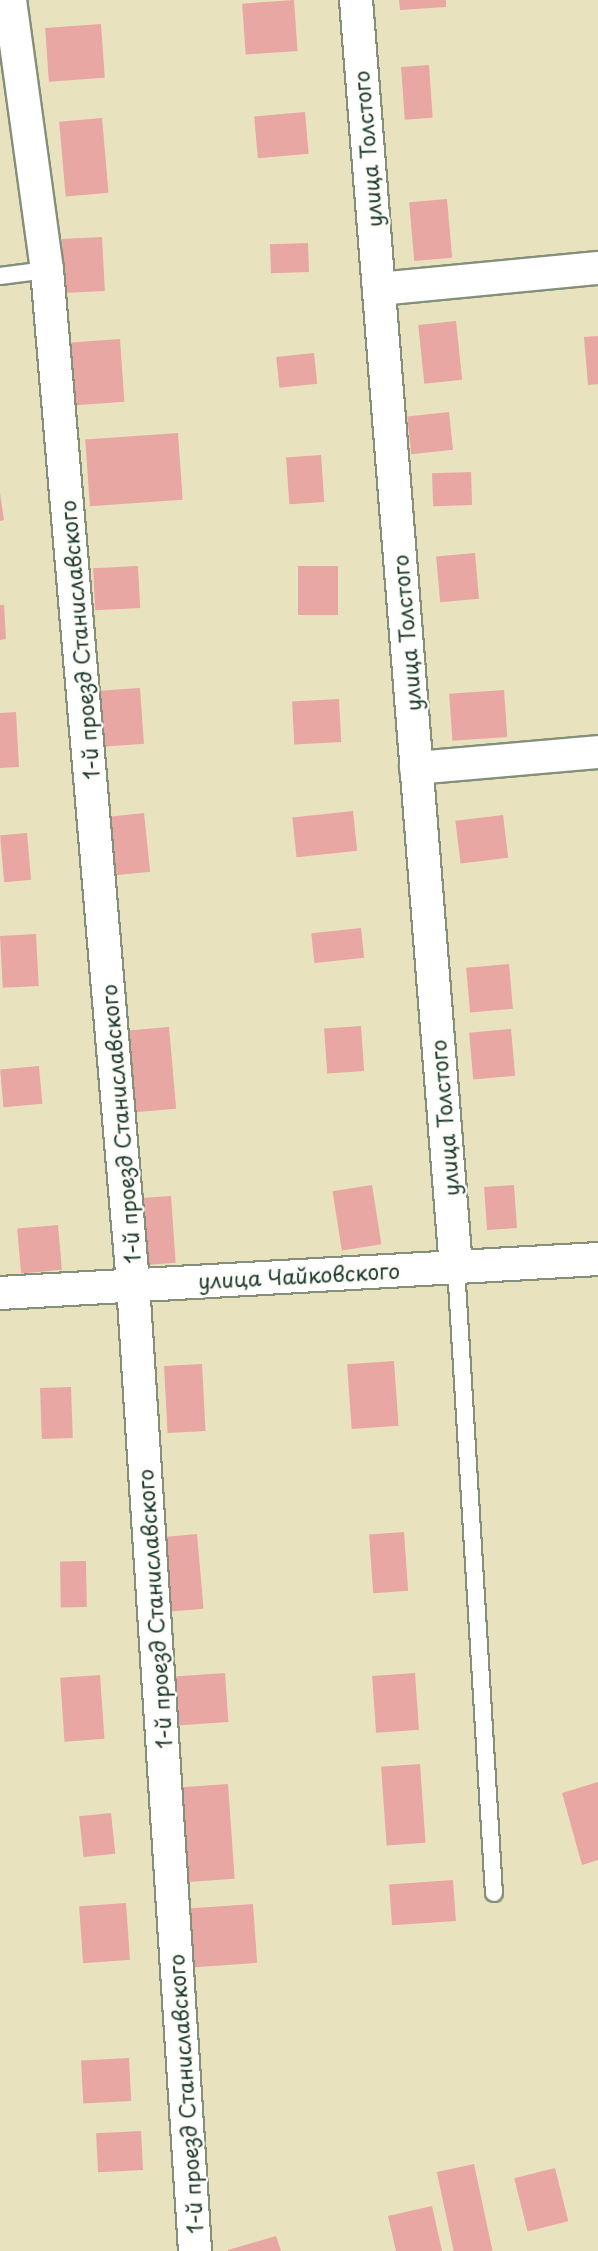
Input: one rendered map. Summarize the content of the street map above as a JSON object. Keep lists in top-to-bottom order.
{
  "streets": {
    "street": ["улица Толстого", "1-й проезд Станиславского", "улица Чайковского"]
  },
  "crossings": [
    ["улица Толстого", "улица Чайковского"],
    ["1-й проезд Станиславского", "улица Чайковского"]
  ]
}
